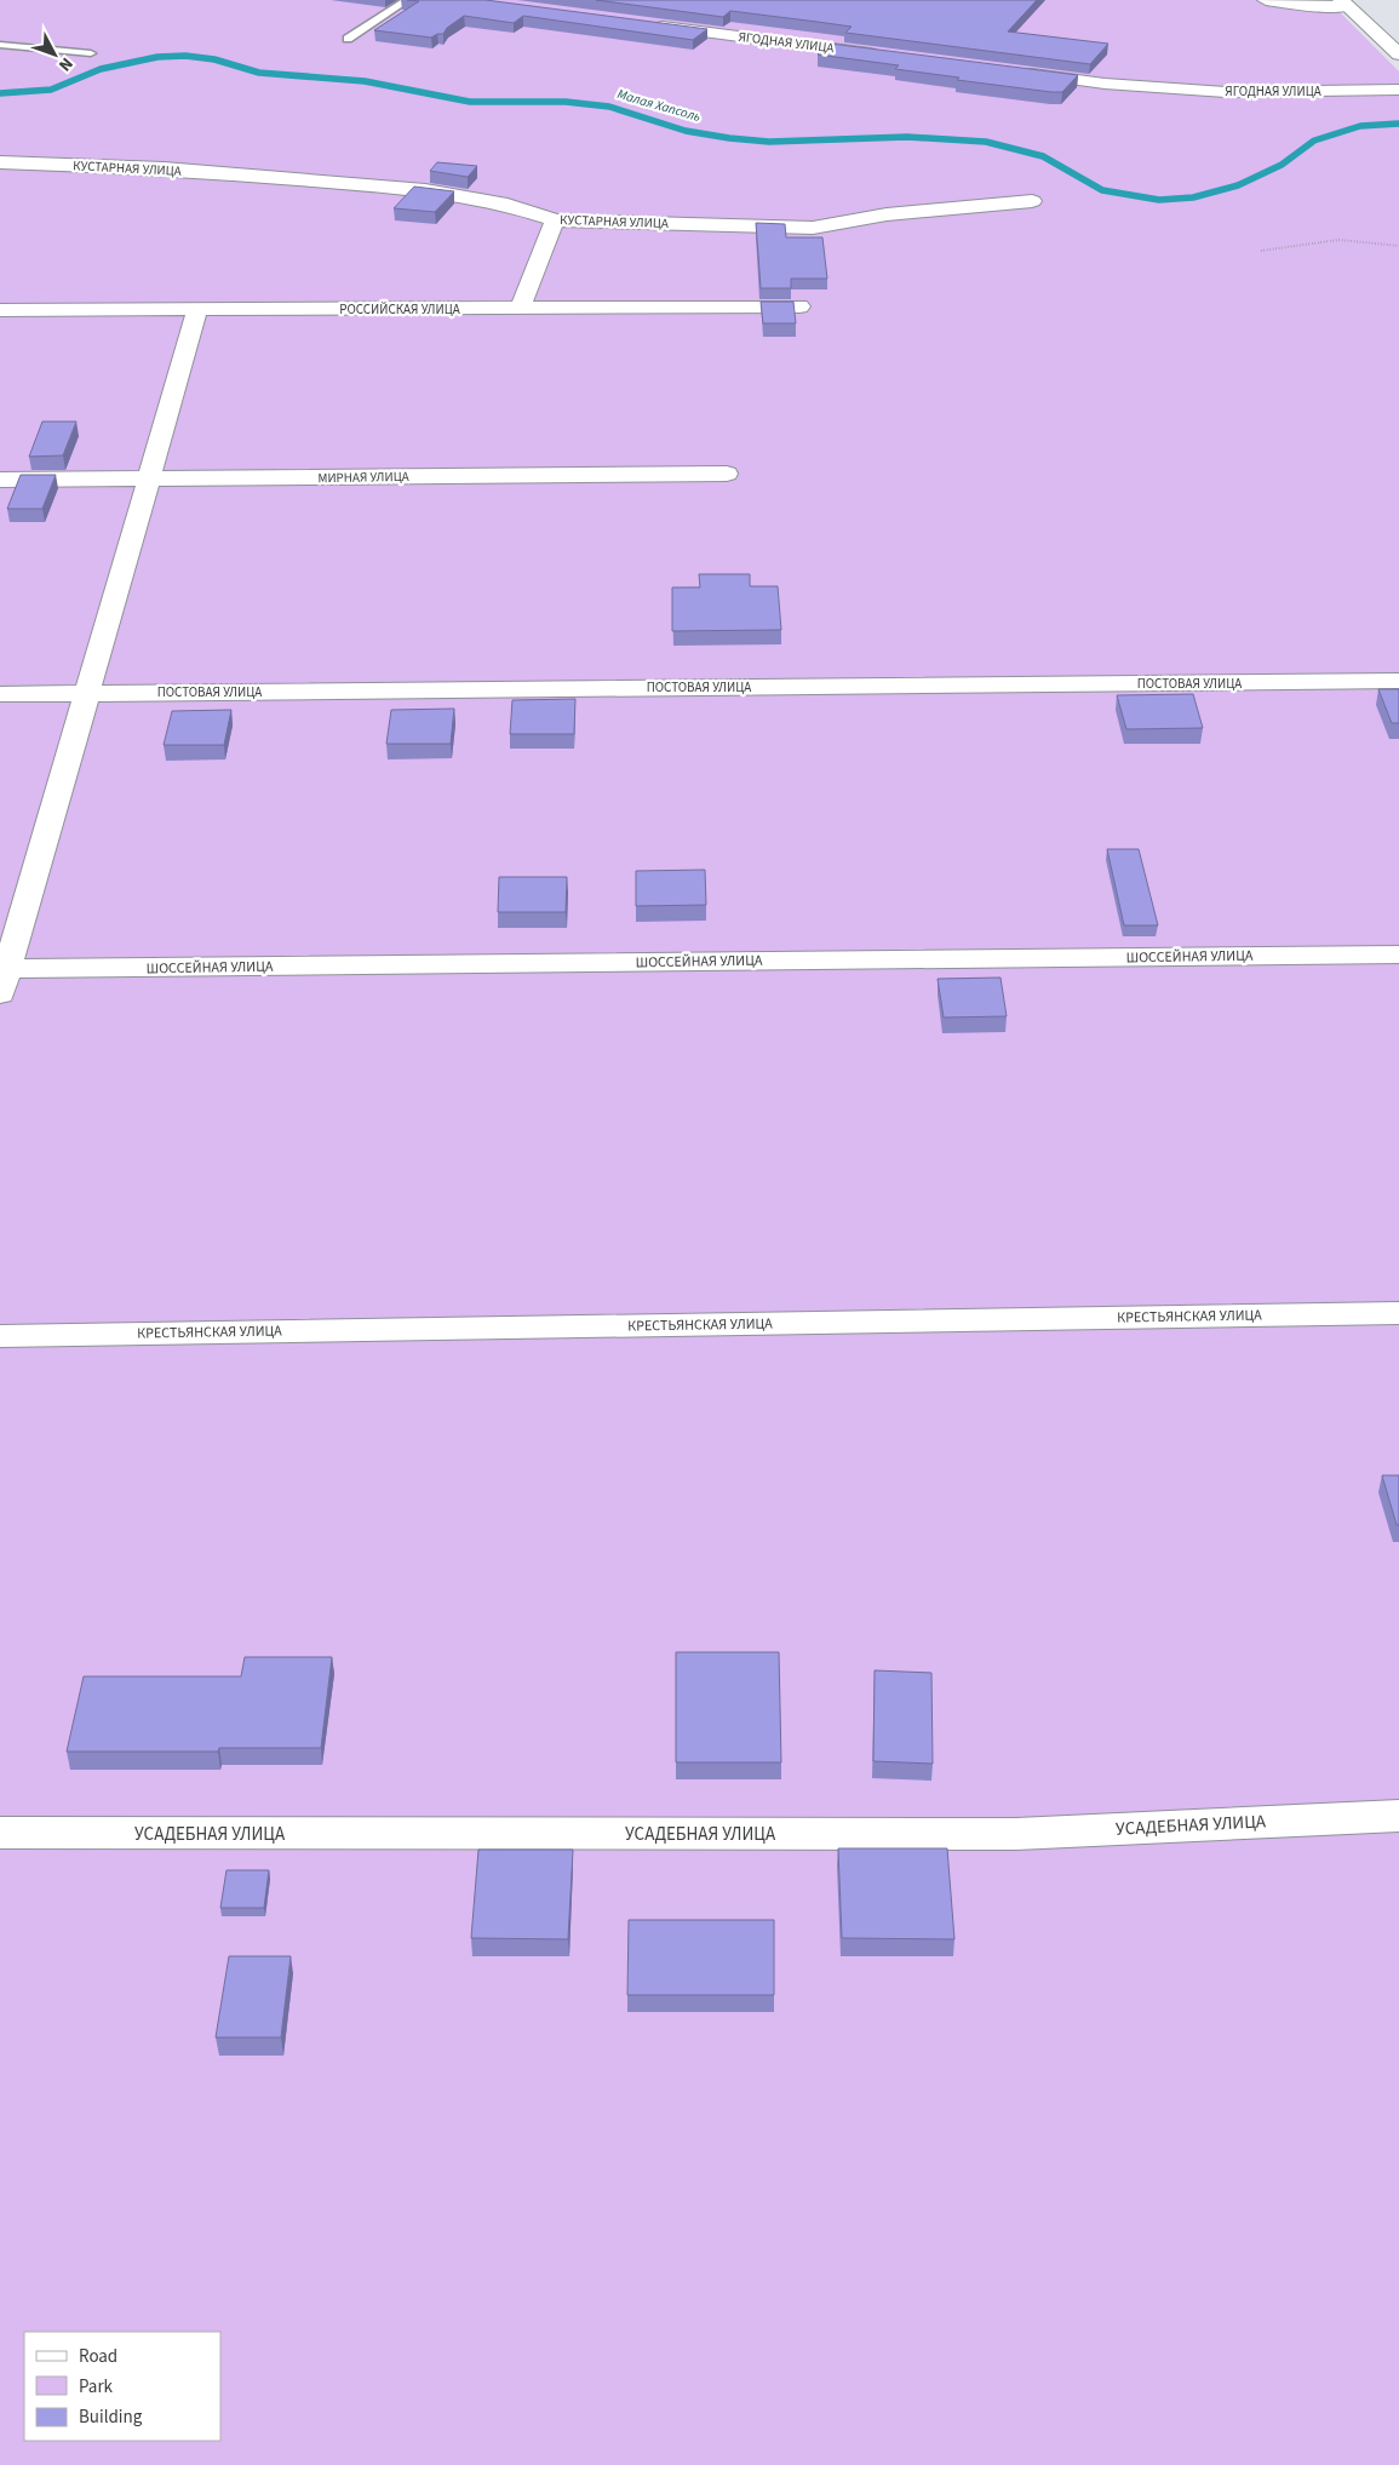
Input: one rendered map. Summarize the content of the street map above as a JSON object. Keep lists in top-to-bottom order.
{
  "streets": {
    "street": [
      "ЯГОДНАЯ УЛИЦА",
      "КУСТАРНАЯ УЛИЦА",
      "РОССИЙСКАЯ УЛИЦА",
      "МИРНАЯ УЛИЦА",
      "ПОСТОВАЯ УЛИЦА",
      "ШОССЕЙНАЯ УЛИЦА",
      "КРЕСТЬЯНСКАЯ УЛИЦА",
      "УСАДЕБНАЯ УЛИЦА"
    ]
  },
  "water": ["Малая Хапсоль"],
  "legend": ["Road", "Park", "Building"],
  "north": "bottom right"
}
